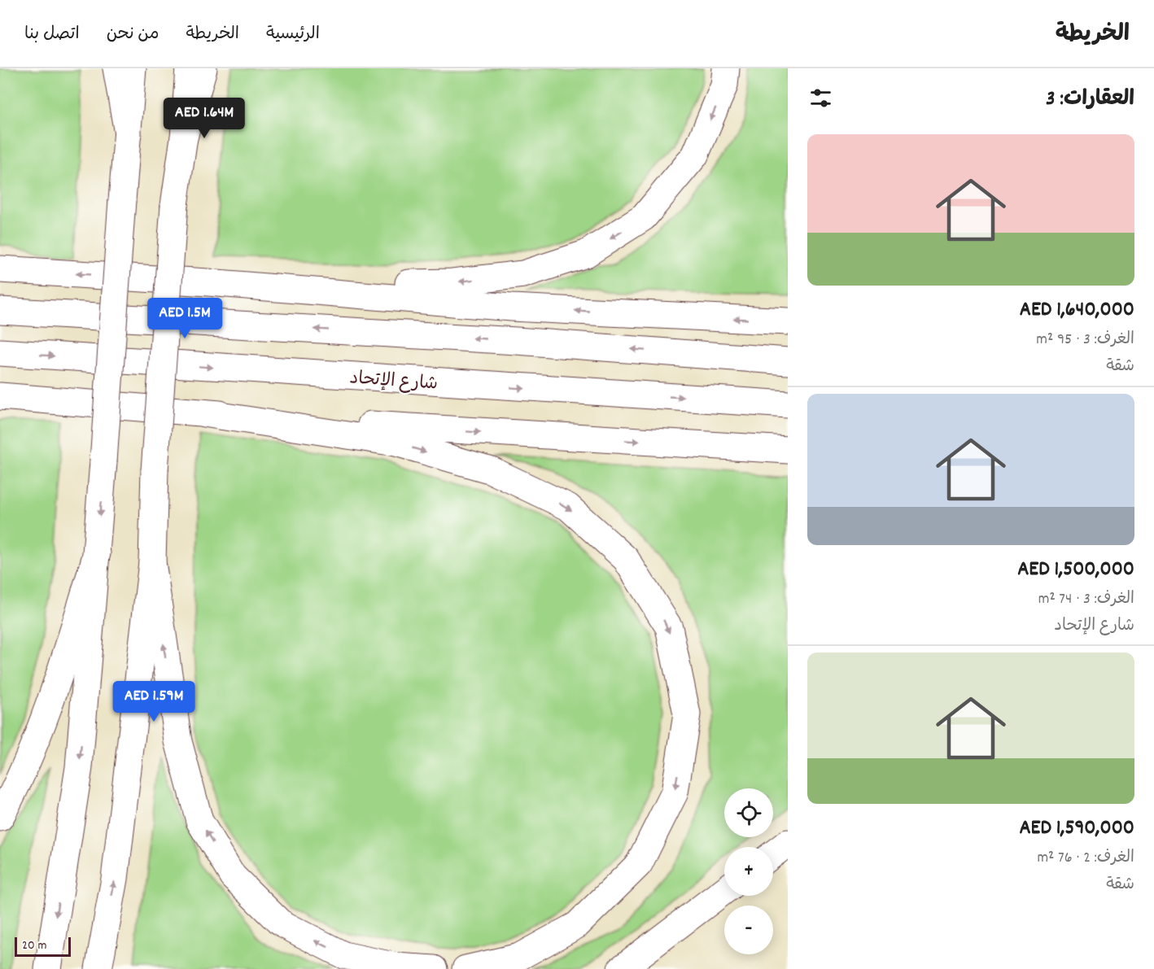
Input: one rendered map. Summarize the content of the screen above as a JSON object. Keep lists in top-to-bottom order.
{
  "streets": {
    "main road": ["شارع الإتحاد"]
  },
  "scale_bar": "20 m",
  "page": {
    "header": "الخريطة",
    "nav": [
      "الرئيسية",
      "الخريطة",
      "من نحن",
      "اتصل بنا"
    ],
    "heading": "العقارات: 3",
    "price": ["AED 1.64M", "AED 1.5M", "AED 1.59M"],
    "list": [
      {
        "name": "AED 1,640,000",
        "note": "الغرف: 3 · 95 m² · شقة"
      },
      {
        "name": "AED 1,500,000",
        "note": "الغرف: 3 · 74 m² · شارع الإتحاد"
      },
      {
        "name": "AED 1,590,000",
        "note": "الغرف: 2 · 76 m² · شقة"
      }
    ],
    "map_buttons": ["+", "−"],
    "scale": "20 m"
  }
}
